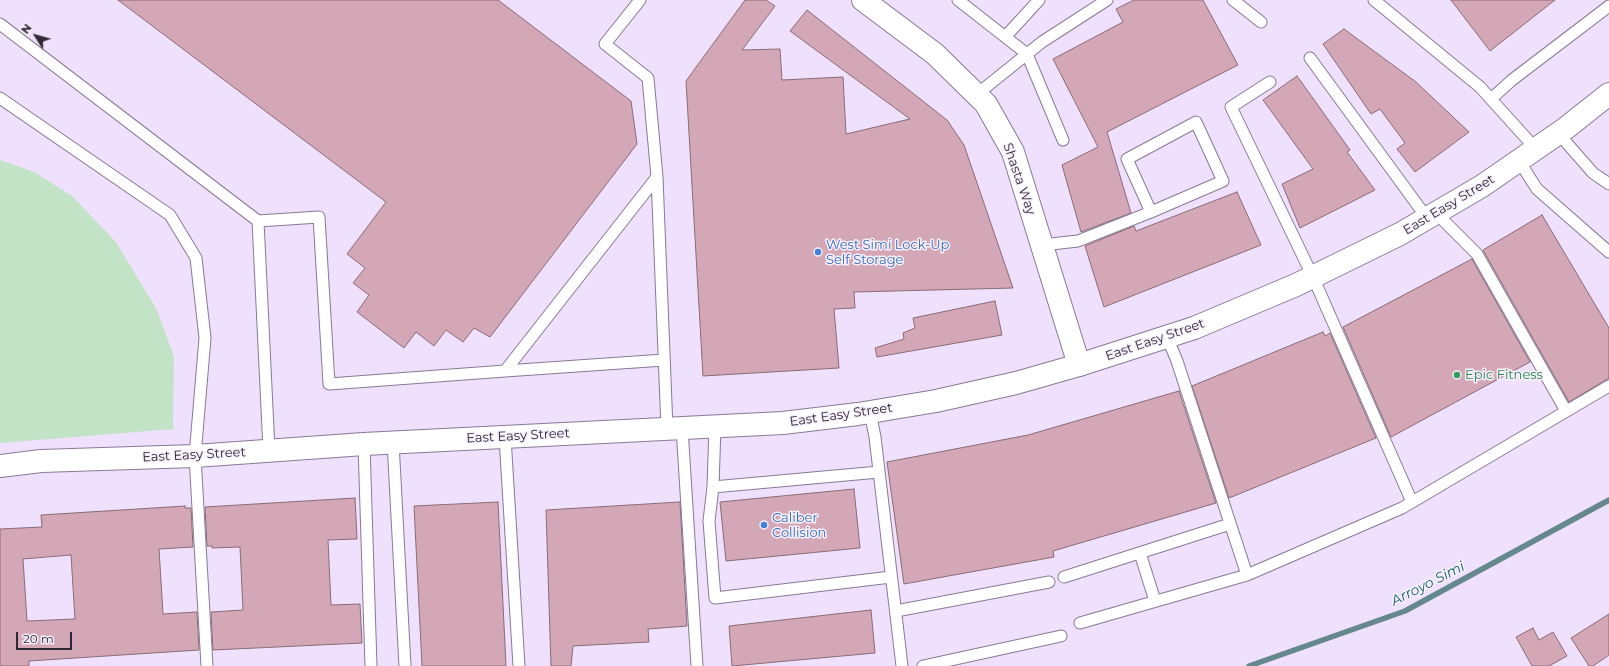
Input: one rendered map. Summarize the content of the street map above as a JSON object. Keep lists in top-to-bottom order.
{
  "streets": {
    "street": ["Shasta Way", "East Easy Street"]
  },
  "crossings": [
    ["Shasta Way", "East Easy Street"]
  ],
  "water": ["Arroyo Simi"],
  "places": ["West Simi Lock-Up Self Storage", "Epic Fitness", "Caliber Collision"],
  "scale_bar": "20 m",
  "north": "top left"
}
